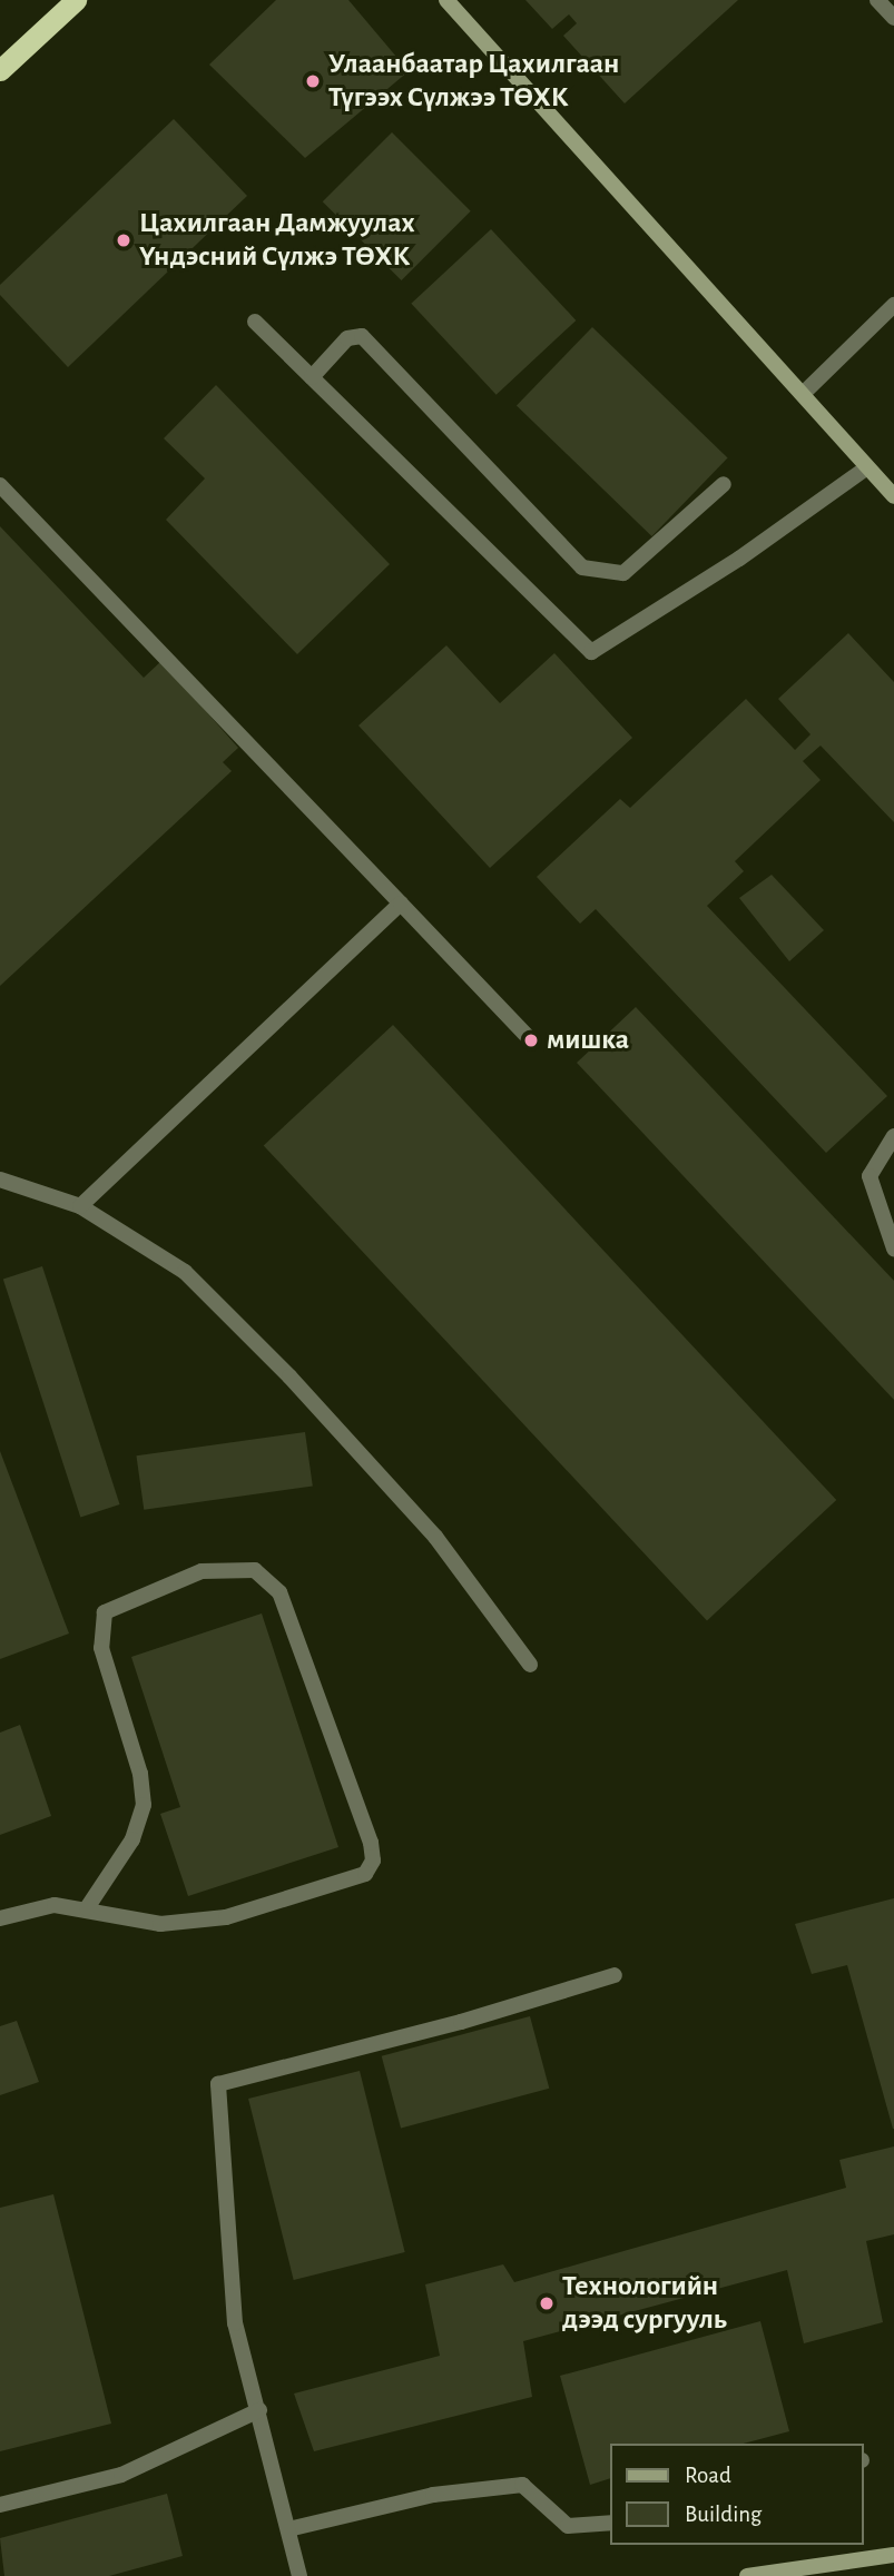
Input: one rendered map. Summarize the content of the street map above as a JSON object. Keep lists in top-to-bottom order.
{
  "places": [
    "Улаанбаатар Цахилгаан Түгээх Сүлжээ ТӨХК",
    "Цахилгаан Дамжуулах Үндэсний Сүлжэ ТӨХК",
    "мишка",
    "Технологийн дээд сургууль"
  ],
  "legend": ["Road", "Building"]
}
